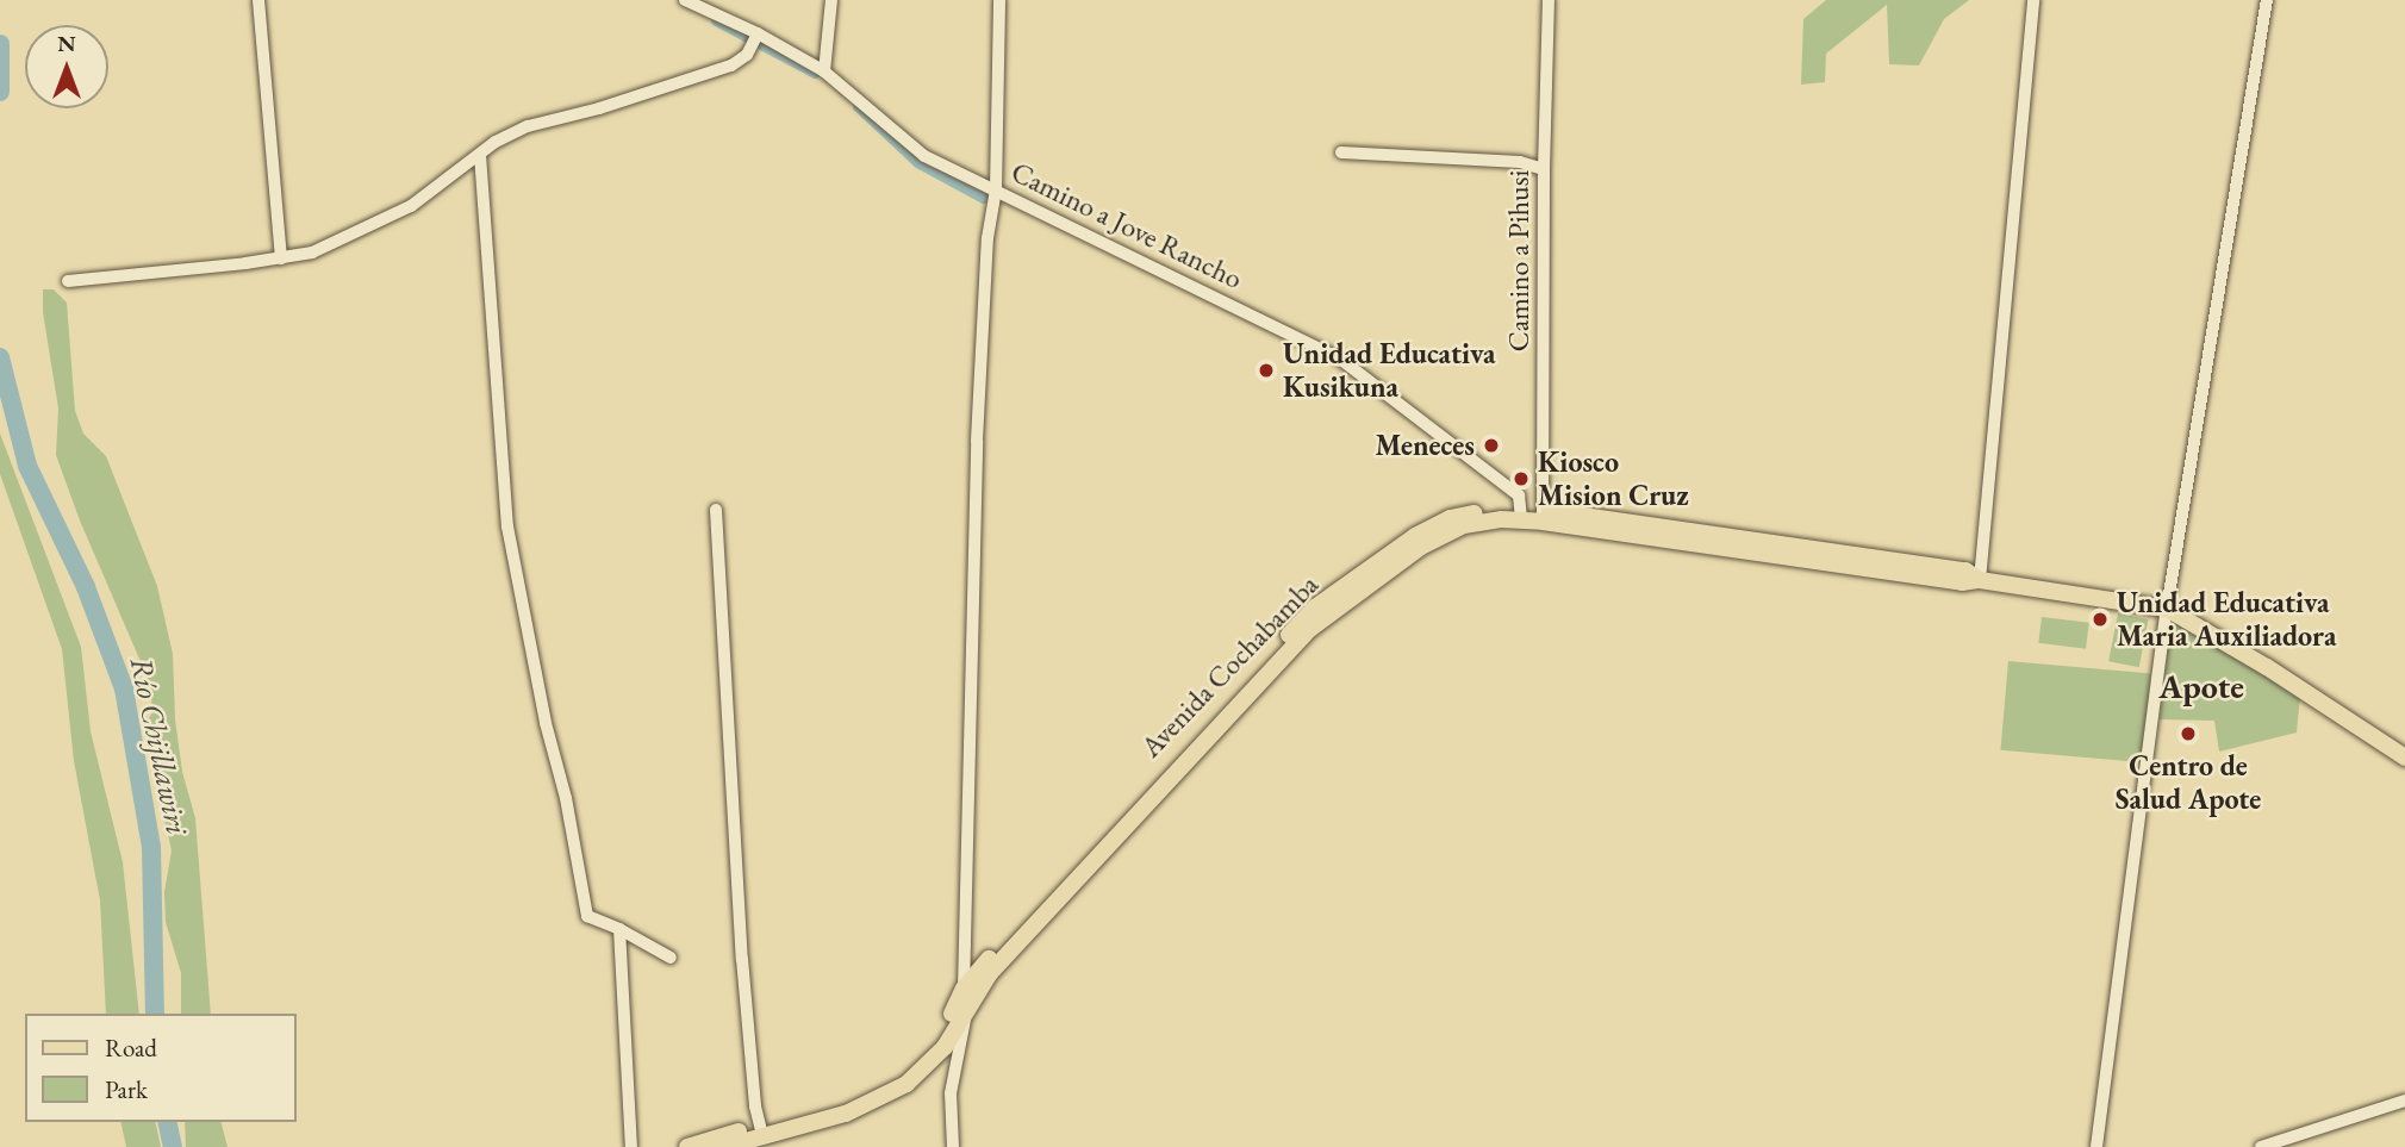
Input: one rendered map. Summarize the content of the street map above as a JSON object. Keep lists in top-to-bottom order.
{
  "streets": {
    "main road": ["Avenida Cochabamba"],
    "street": ["Camino a Jove Rancho", "Camino a Pihusi"]
  },
  "crossings": [
    ["Camino a Jove Rancho", "Avenida Cochabamba"],
    ["Camino a Pihusi", "Avenida Cochabamba"]
  ],
  "districts": ["Apote"],
  "water": ["Río Chijllawiri"],
  "places": [
    "Unidad Educativa Kusikuna",
    "Meneces",
    "Kiosco Mision Cruz",
    "Unidad Educativa Maria Auxiliadora",
    "Centro de Salud Apote"
  ],
  "legend": ["Road", "Park"],
  "north": "top"
}
